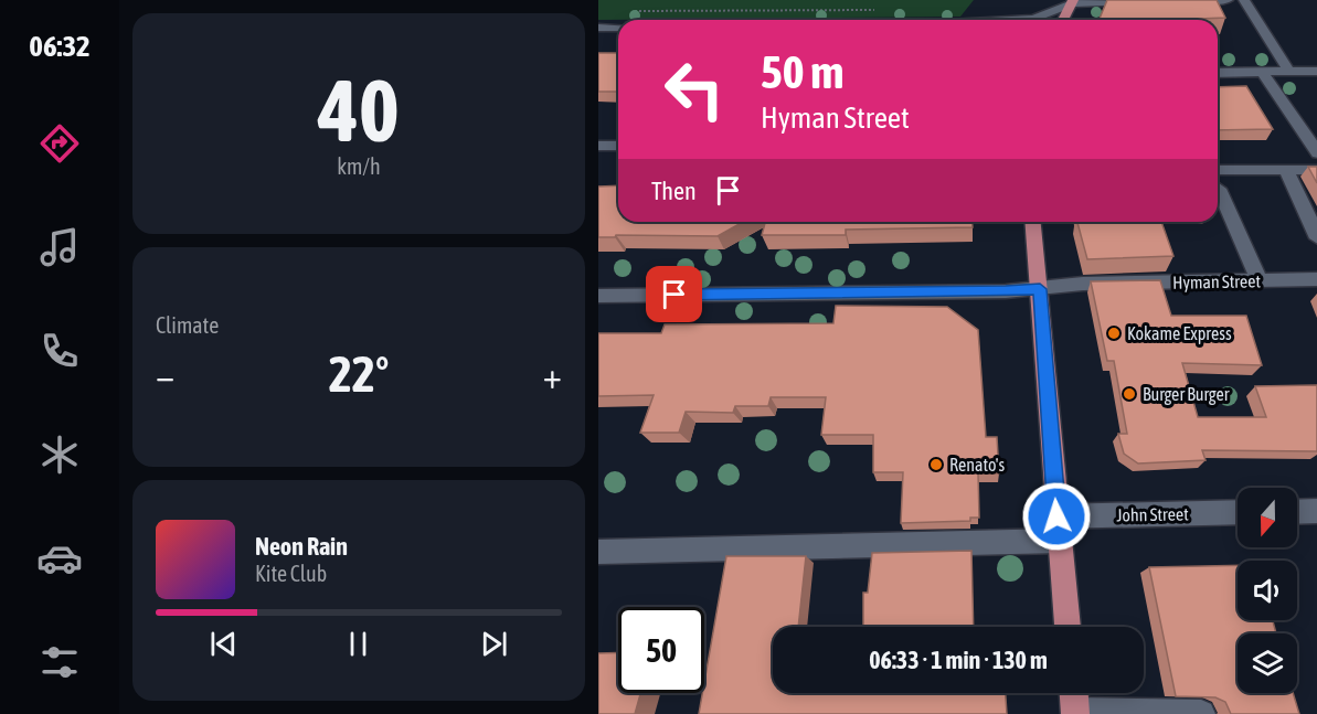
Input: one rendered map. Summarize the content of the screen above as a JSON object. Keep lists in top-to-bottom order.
{
  "streets": {
    "street": ["Hyman Street", "John Street"]
  },
  "places": ["Kokame Express", "Burger Burger", "Renato's"],
  "north": "bottom",
  "page": {
    "tabs": "06:32",
    "tile": [
      ["40", "km/h"],
      "Climate"
    ],
    "turn": ["50 m", "Hyman Street"],
    "then": "Then",
    "heat": ["−", "22°", "+"],
    "song": ["Neon Rain", "Kite Club"],
    "limit": "50",
    "trip": "06:33 · 1 min · 130 m"
  }
}
